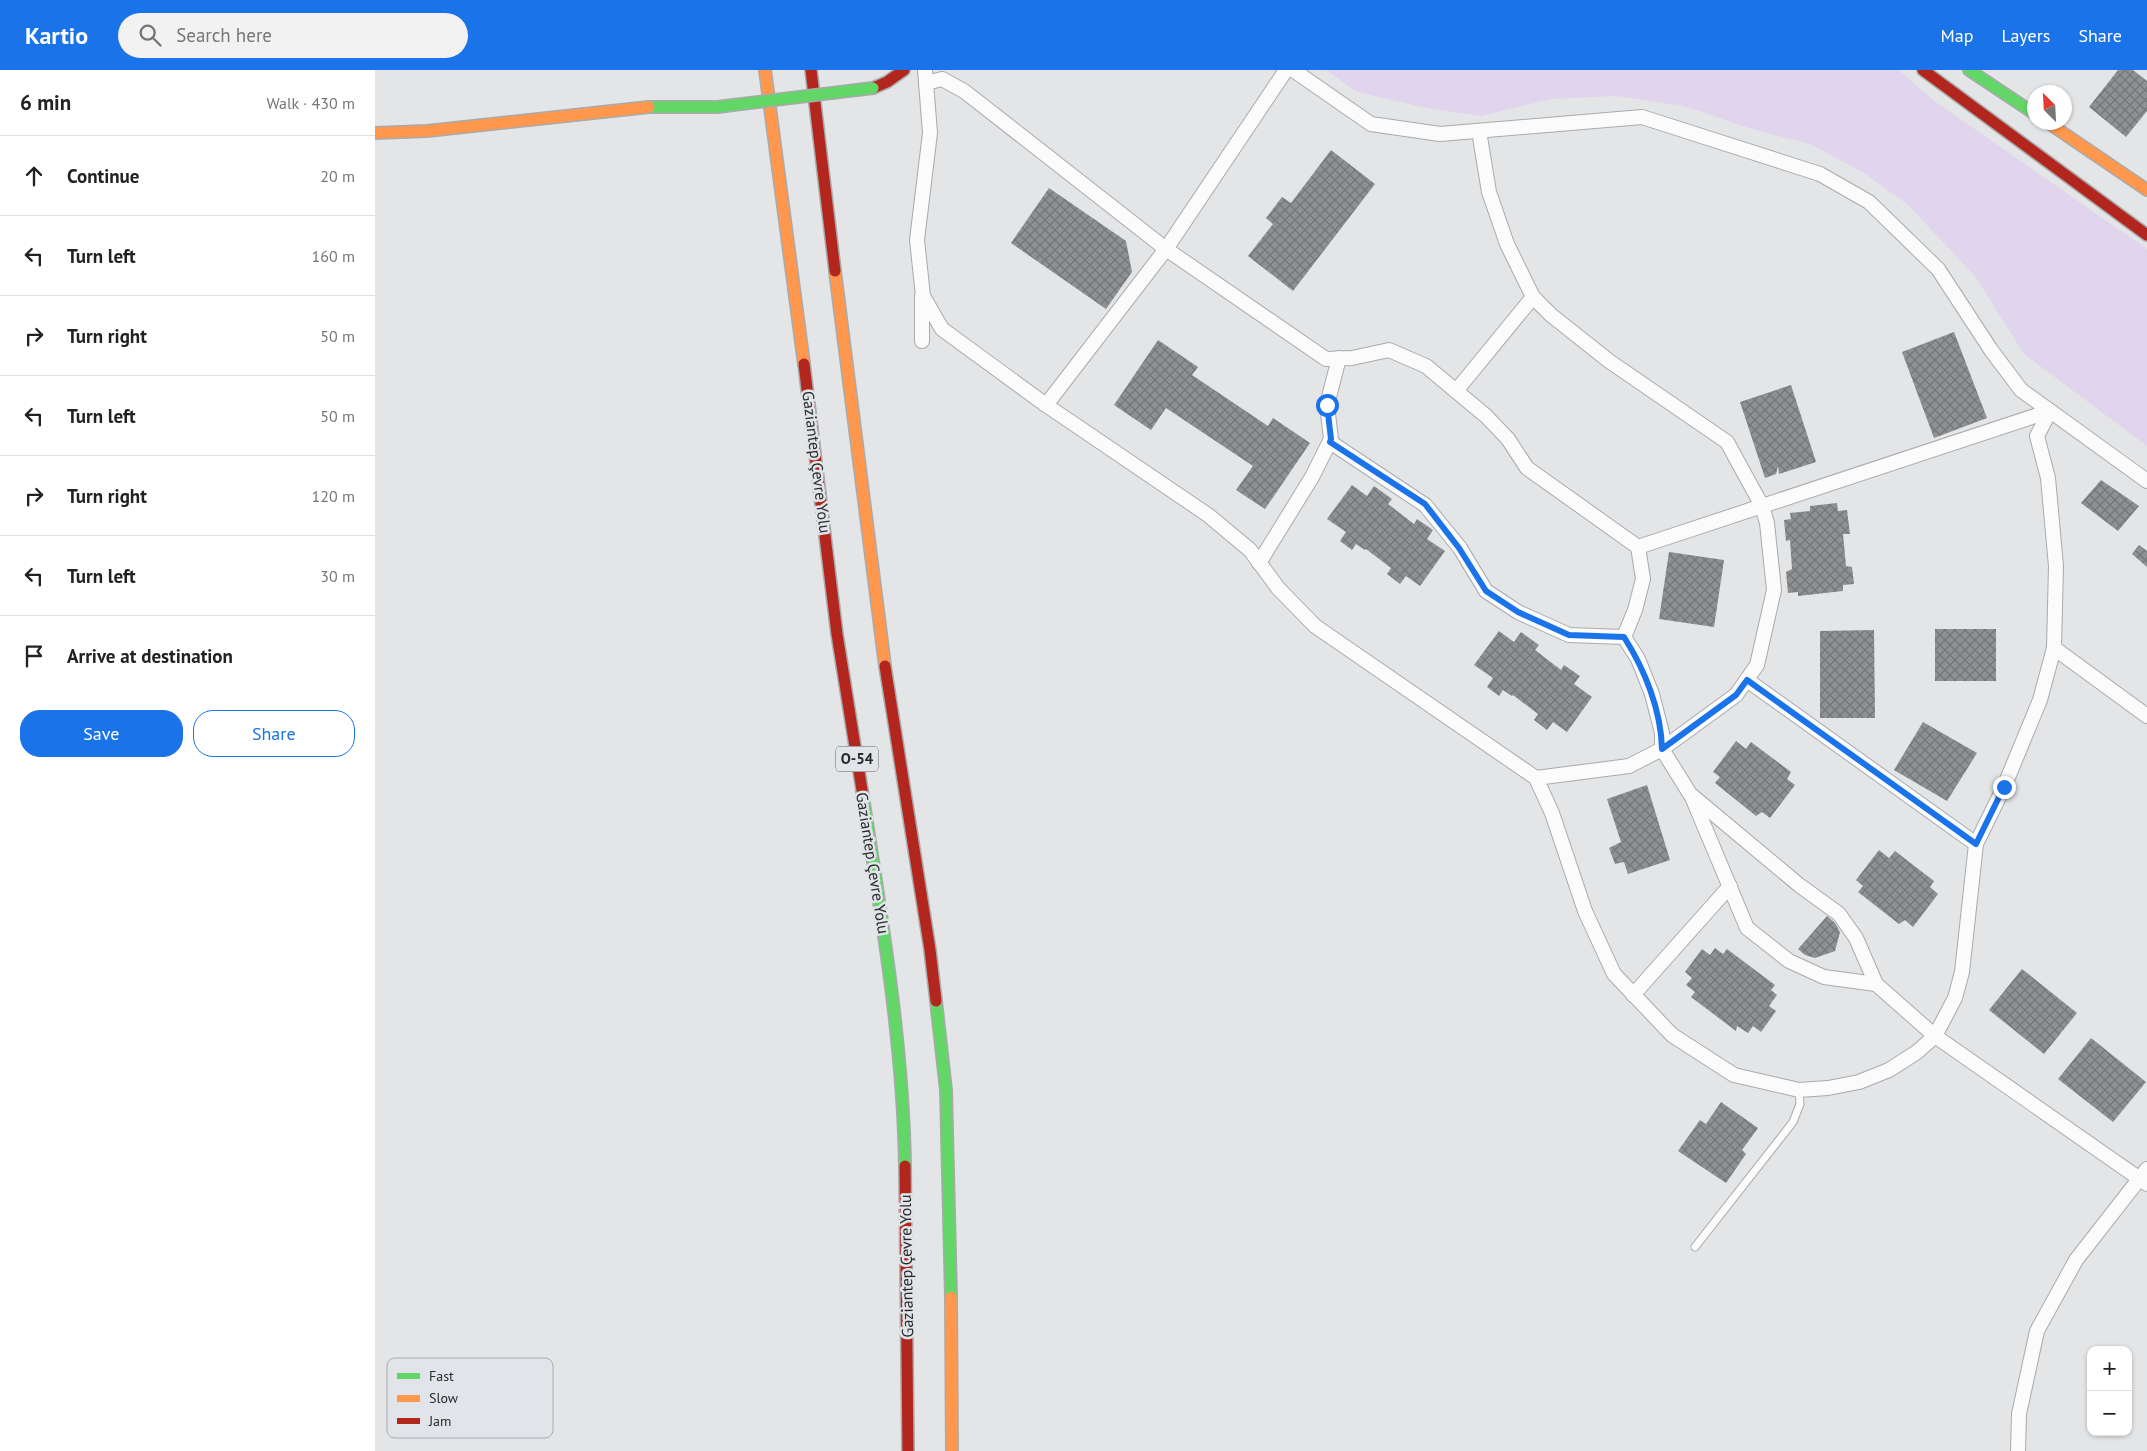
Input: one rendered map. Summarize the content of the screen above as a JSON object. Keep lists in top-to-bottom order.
{
  "streets": {
    "main road": ["Gaziantep Çevre Yolu", "O-54"]
  },
  "legend": ["Fast", "Slow", "Jam"],
  "north": "top left",
  "page": {
    "header": "Kartio",
    "search": "Search here",
    "nav": ["Map", "Layers", "Share"],
    "heading": ["6 min", "Walk · 430 m"],
    "list": [
      ["Continue", "20 m"],
      ["Turn left", "160 m"],
      ["Turn right", "50 m"],
      ["Turn left", "50 m"],
      ["Turn right", "120 m"],
      ["Turn left", "30 m"],
      "Arrive at destination"
    ],
    "buttons": ["Save", "Share"],
    "map_buttons": ["+", "−"]
  }
}
